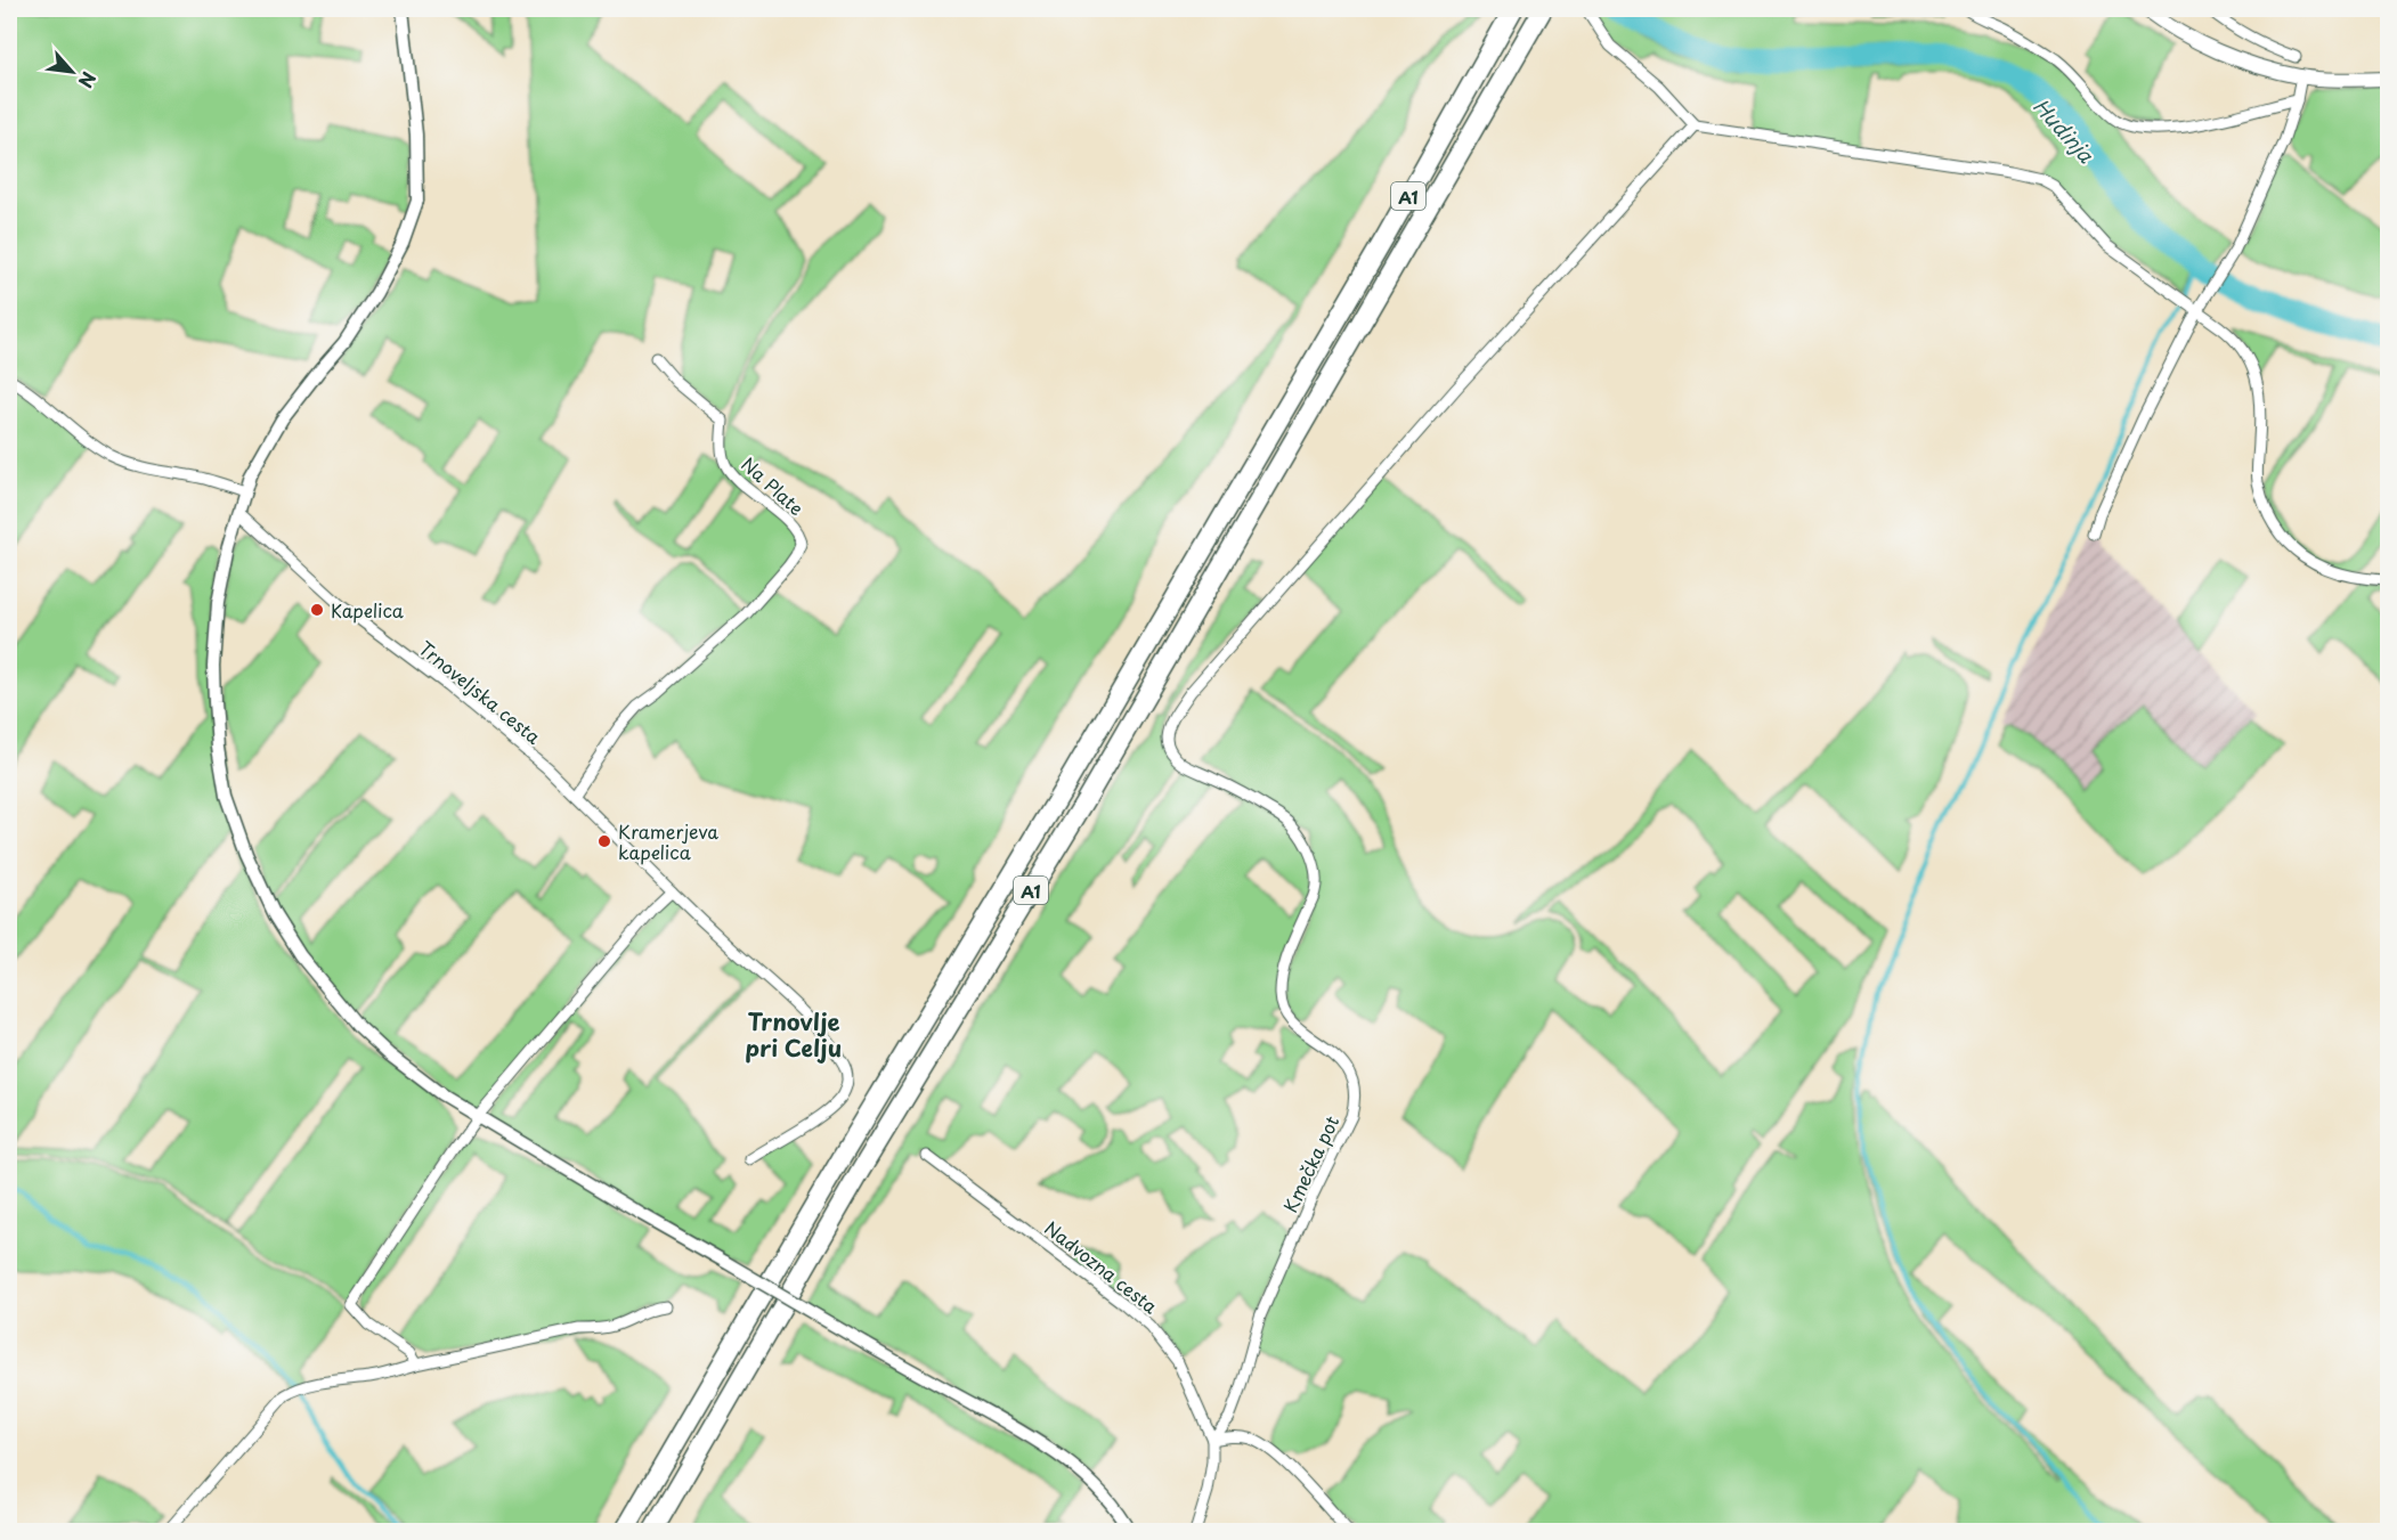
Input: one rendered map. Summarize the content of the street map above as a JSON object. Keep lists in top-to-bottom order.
{
  "streets": {
    "highway": ["A1"],
    "street": [
      "Na Plate",
      "Trnoveljska cesta",
      "Kmečka pot",
      "Nadvozna cesta"
    ]
  },
  "crossings": [
    ["Na Plate", "Trnoveljska cesta"],
    ["Kmečka pot", "Nadvozna cesta"]
  ],
  "districts": ["Trnovlje pri Celju"],
  "water": ["Hudinja"],
  "places": ["Kapelica", "Kramerjeva kapelica"],
  "north": "bottom right"
}
